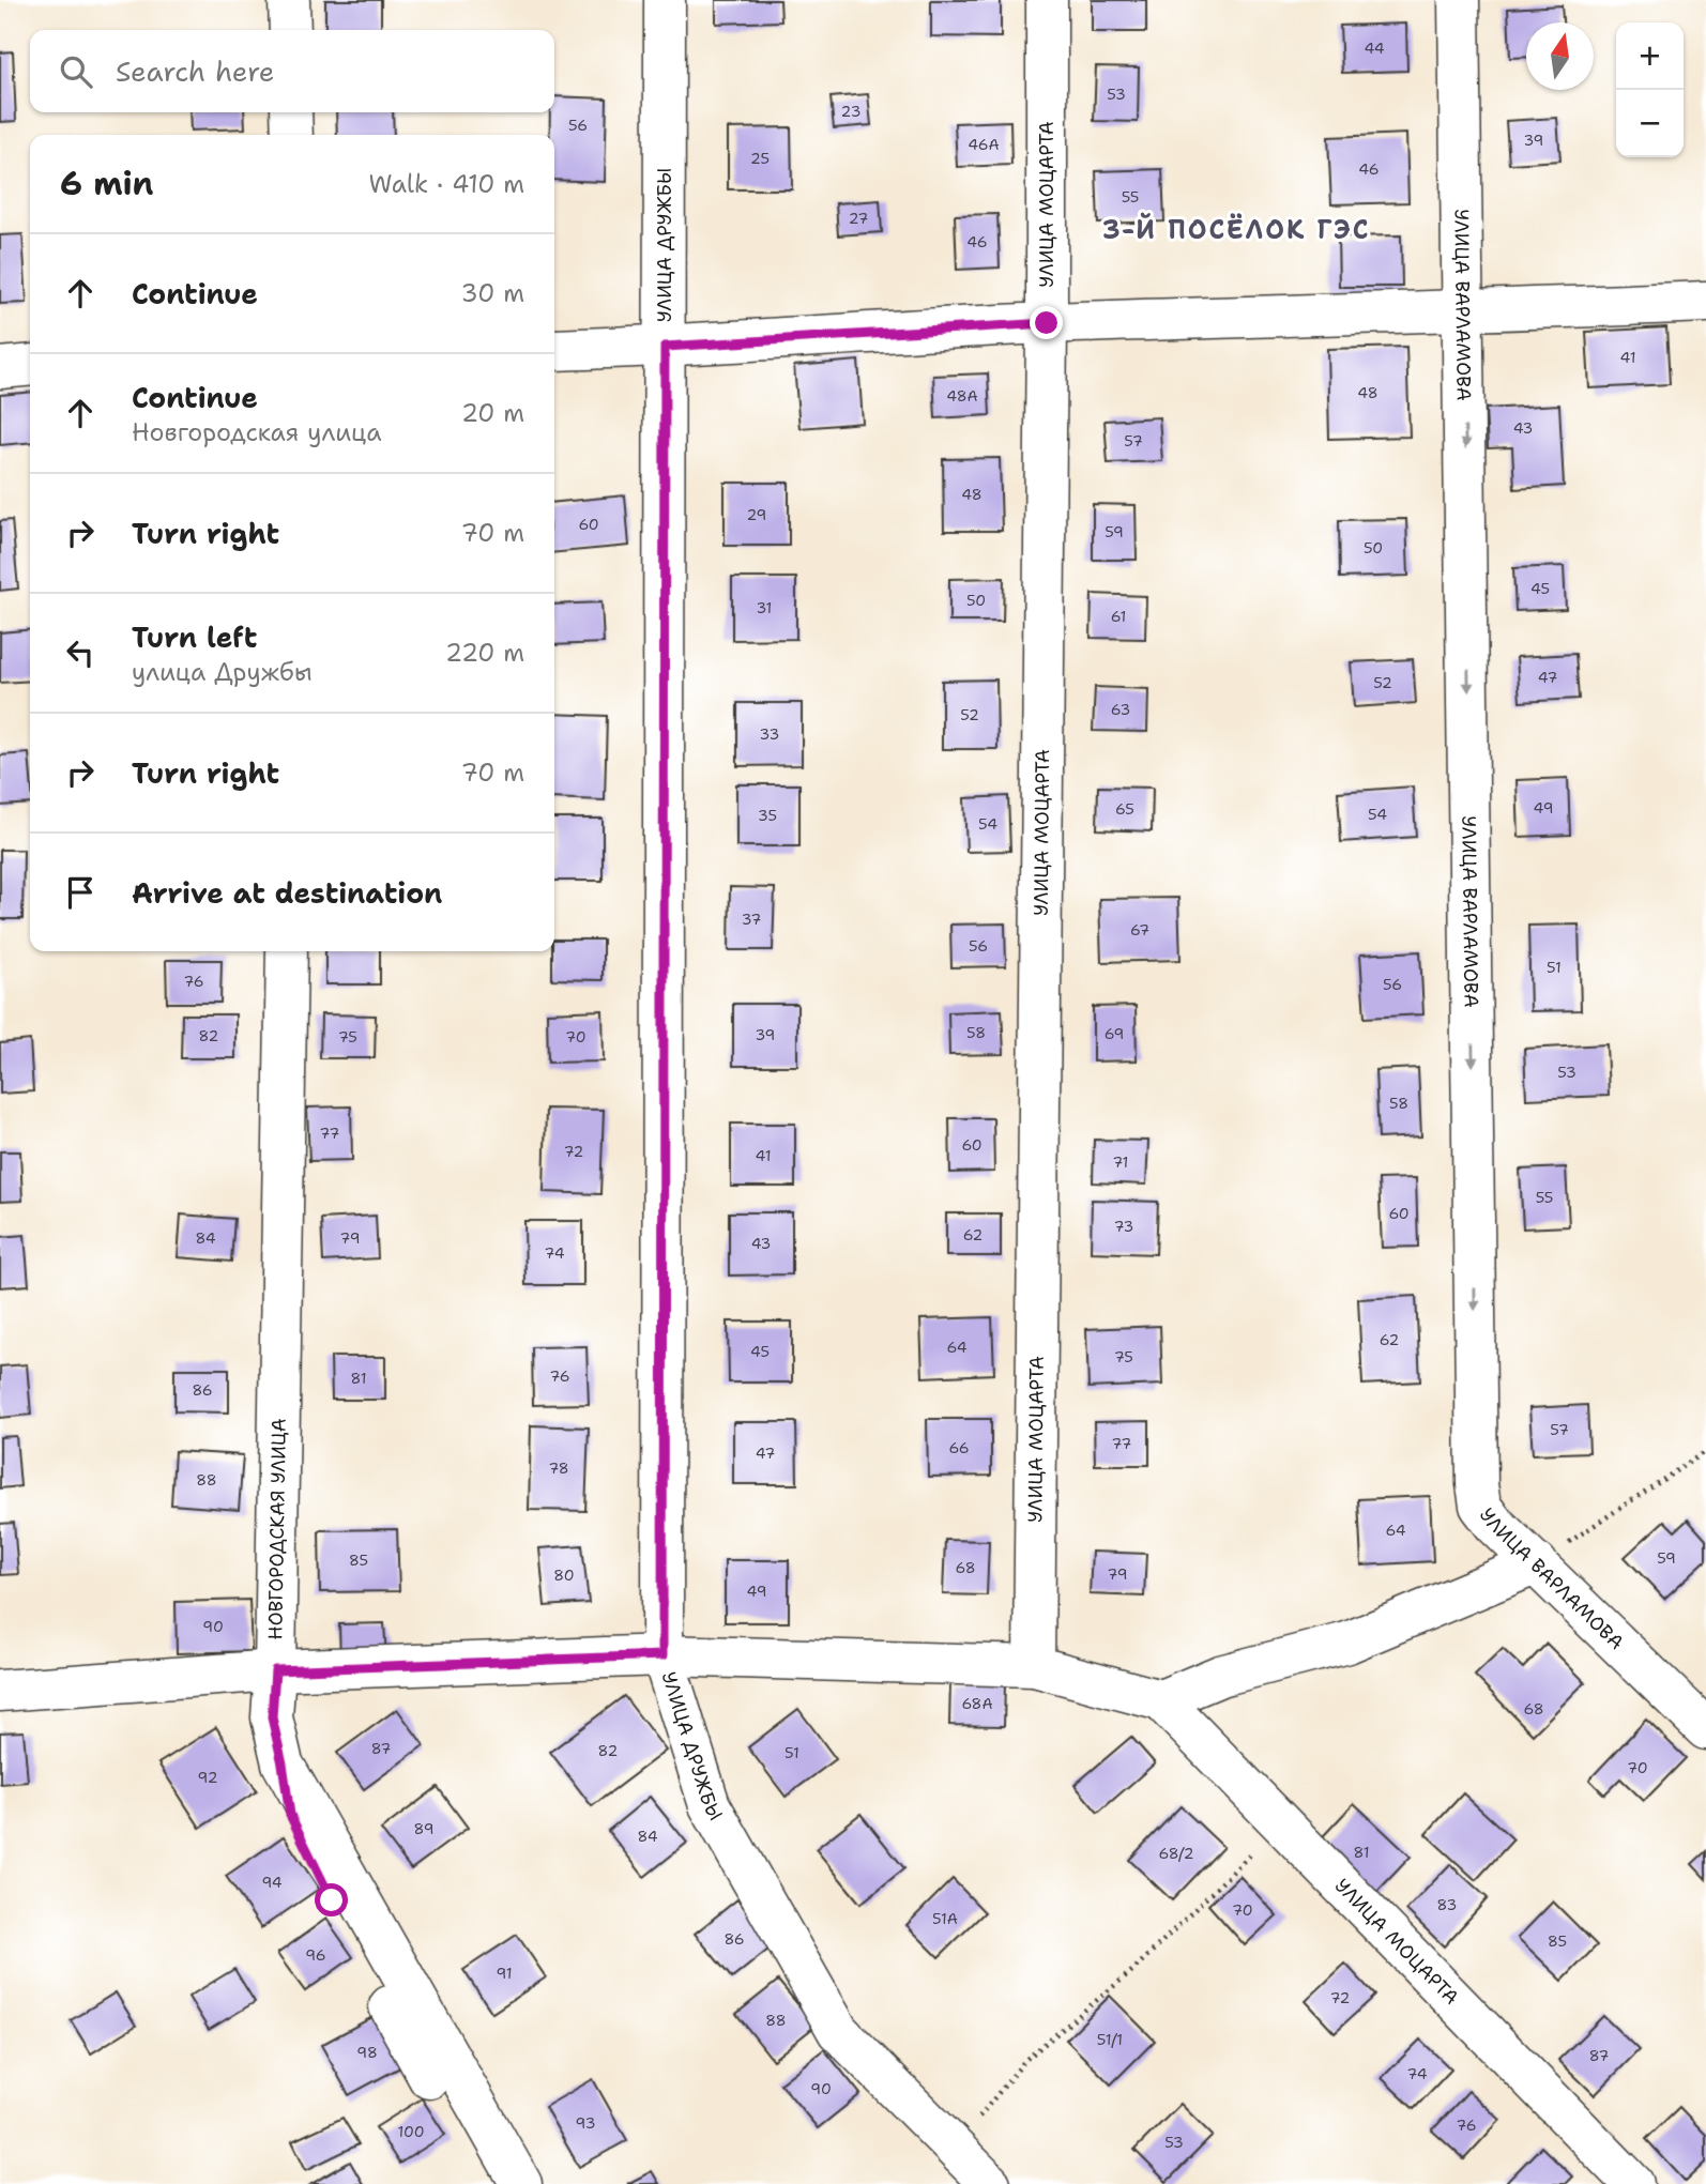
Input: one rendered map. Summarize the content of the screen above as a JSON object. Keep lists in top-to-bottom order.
{
  "streets": {
    "street": [
      "УЛИЦА МОЦАРТА",
      "УЛИЦА ДРУЖБЫ",
      "УЛИЦА ВАРЛАМОВА",
      "НОВГОРОДСКАЯ УЛИЦА"
    ]
  },
  "one_way": ["УЛИЦА ВАРЛАМОВА"],
  "districts": ["3-Й ПОСЁЛОК ГЭС"],
  "house_numbers": [
    "44",
    "53",
    "23",
    "56",
    "39",
    "46А",
    "25",
    "46",
    "55",
    "27",
    "46",
    "41",
    "48",
    "48А",
    "43",
    "57",
    "48",
    "29",
    "60",
    "59",
    "50",
    "45",
    "50",
    "31",
    "61",
    "47",
    "52",
    "63",
    "52",
    "33",
    "49",
    "65",
    "54",
    "35",
    "54",
    "37",
    "67",
    "56",
    "51",
    "76",
    "56",
    "58",
    "69",
    "39",
    "82",
    "75",
    "70",
    "53",
    "58",
    "77",
    "60",
    "72",
    "41",
    "71",
    "55",
    "60",
    "73",
    "62",
    "84",
    "79",
    "43",
    "74",
    "62",
    "64",
    "45",
    "75",
    "76",
    "81",
    "86",
    "57",
    "77",
    "66",
    "47",
    "78",
    "88",
    "64",
    "59",
    "85",
    "68",
    "79",
    "80",
    "49",
    "90",
    "68А",
    "68",
    "87",
    "82",
    "51",
    "70",
    "92",
    "89",
    "84",
    "81",
    "68/2",
    "94",
    "83",
    "70",
    "51А",
    "86",
    "85",
    "96",
    "91",
    "72",
    "88",
    "51/1",
    "98",
    "87",
    "74",
    "90",
    "93",
    "76",
    "100",
    "53"
  ],
  "north": "top",
  "page": {
    "map_buttons": ["+", "−"],
    "search": "Search here",
    "heading": ["6 min", "Walk · 410 m"],
    "list": [
      ["Continue", "30 m"],
      ["Continue", "Новгородская улица", "20 m"],
      ["Turn right", "70 m"],
      ["Turn left", "улица Дружбы", "220 m"],
      ["Turn right", "70 m"],
      "Arrive at destination"
    ]
  }
}
